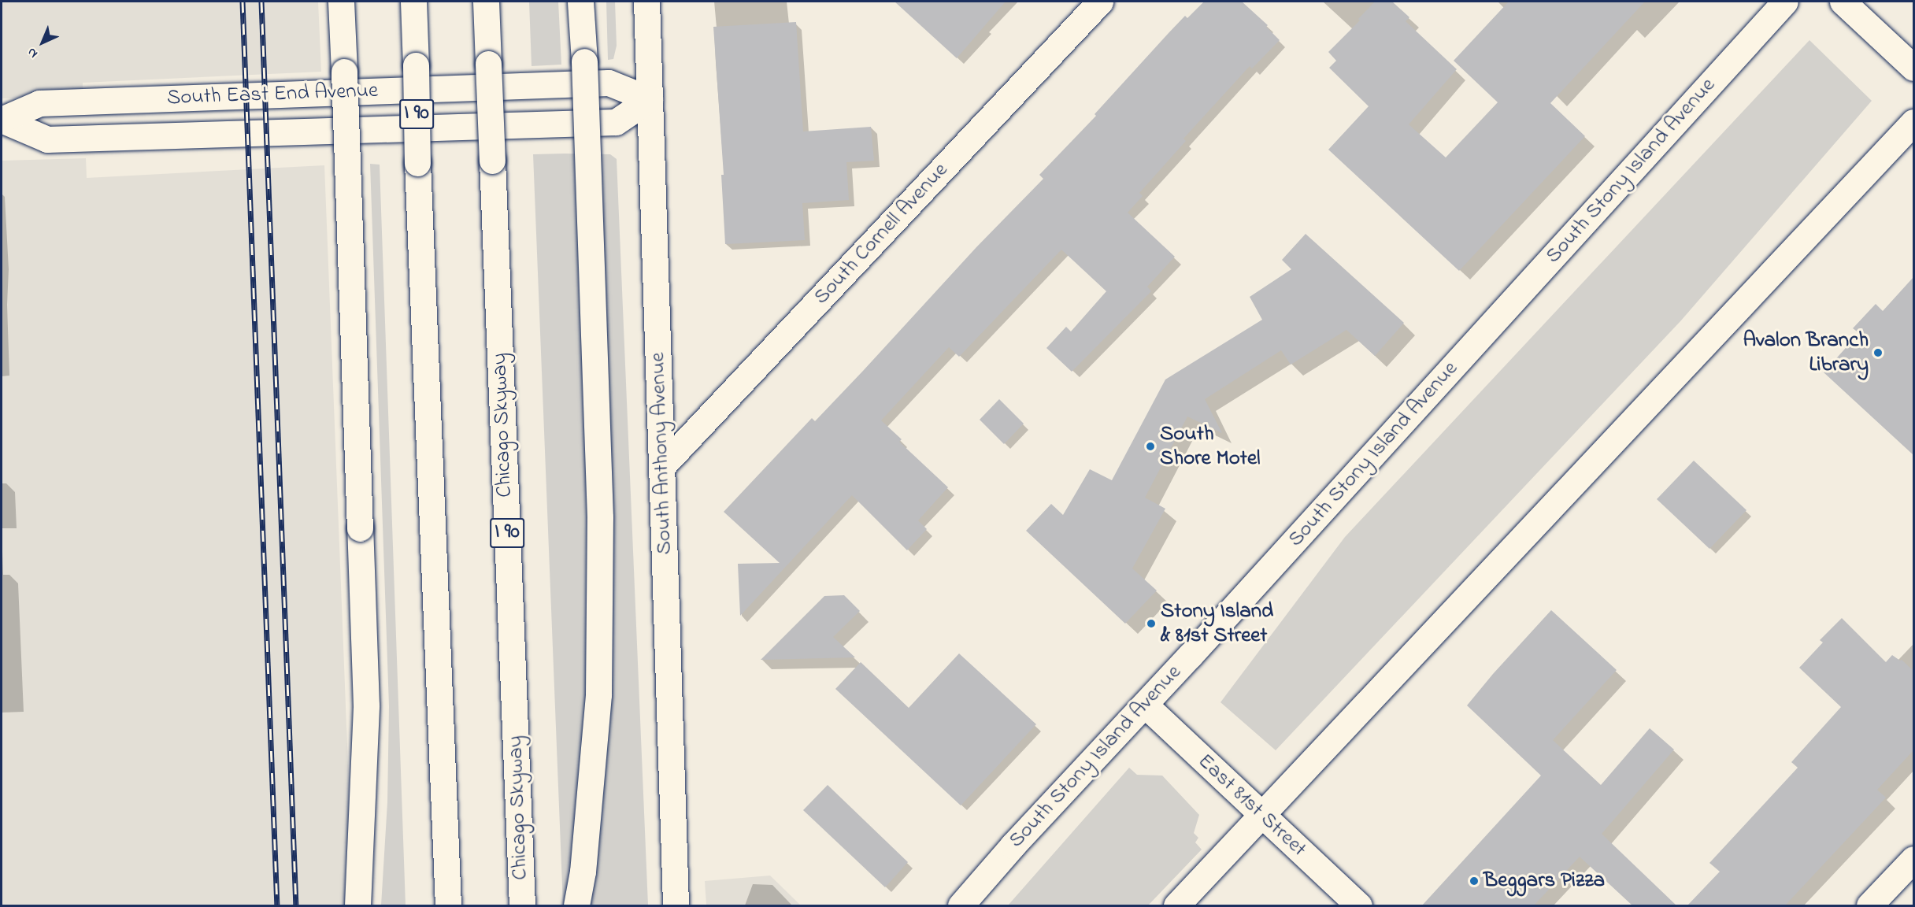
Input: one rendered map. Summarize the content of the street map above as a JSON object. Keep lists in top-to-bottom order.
{
  "streets": {
    "main road": [
      "South East End Avenue",
      "I 90",
      "South Stony Island Avenue",
      "South Cornell Avenue",
      "Chicago Skyway",
      "South Anthony Avenue",
      "East 81st Street"
    ]
  },
  "crossings": [
    ["South East End Avenue", "South Anthony Avenue"],
    ["South Stony Island Avenue", "East 81st Street"],
    ["South Cornell Avenue", "South Anthony Avenue"]
  ],
  "places": [
    "Avalon Branch Library",
    "South Shore Motel",
    "Stony Island & 81st Street",
    "Beggars Pizza"
  ],
  "north": "bottom left"
}
